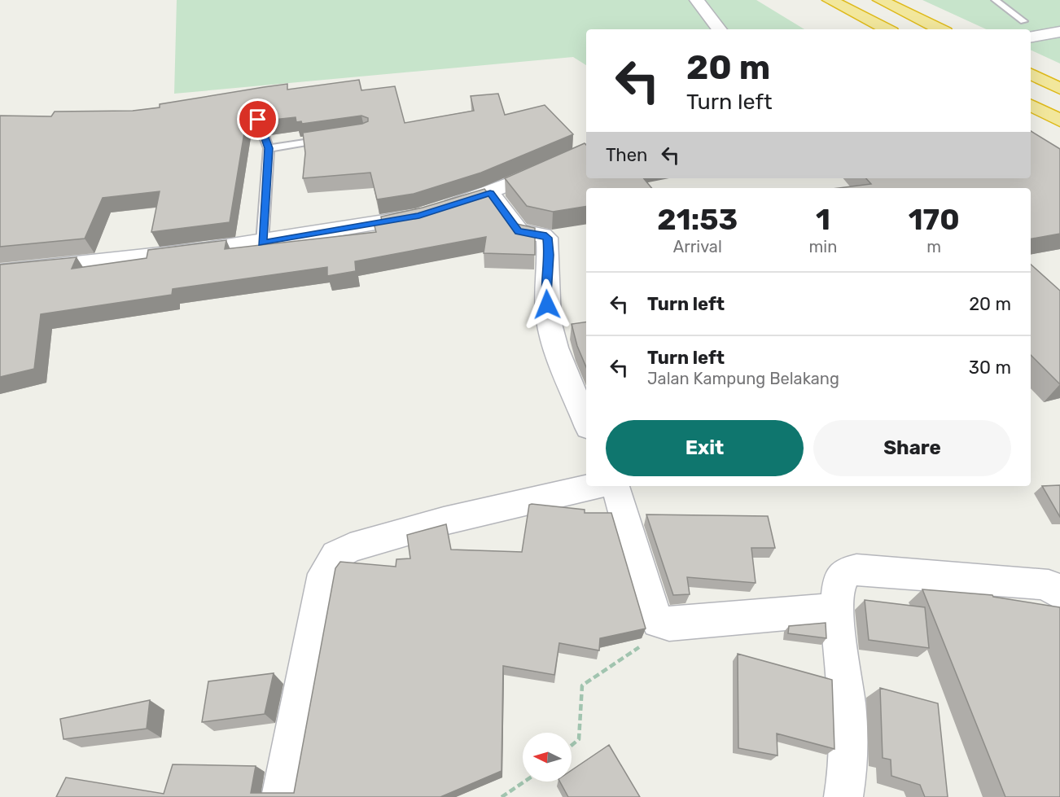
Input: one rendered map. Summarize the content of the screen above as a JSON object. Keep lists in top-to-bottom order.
{
  "north": "left",
  "page": {
    "turn": ["20 m", "Turn left"],
    "then": "Then",
    "eta": [
      "21:53",
      "Arrival",
      "1",
      "min",
      "170",
      "m"
    ],
    "list": [
      {
        "name": "Turn left",
        "value": "20 m"
      },
      {
        "name": "Turn left",
        "note": "Jalan Kampung Belakang",
        "value": "30 m"
      }
    ],
    "buttons": ["Exit", "Share"]
  }
}
